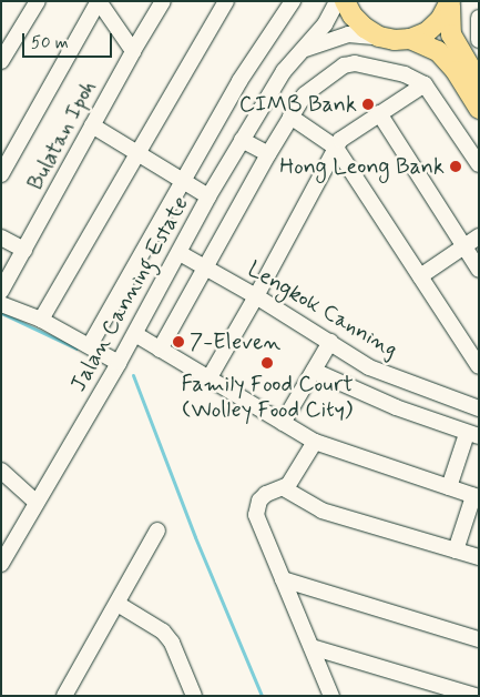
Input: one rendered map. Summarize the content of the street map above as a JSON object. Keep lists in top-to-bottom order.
{
  "streets": {
    "street": ["Bulatan Ipoh", "Jalan Canning Estate", "Lengkok Canning"]
  },
  "crossings": [
    ["Jalan Canning Estate", "Lengkok Canning"]
  ],
  "places": [
    "CIMB Bank",
    "Hong Leong Bank",
    "7-Eleven",
    "Family Food Court (Wolley Food City)"
  ],
  "scale_bar": "50 m"
}
